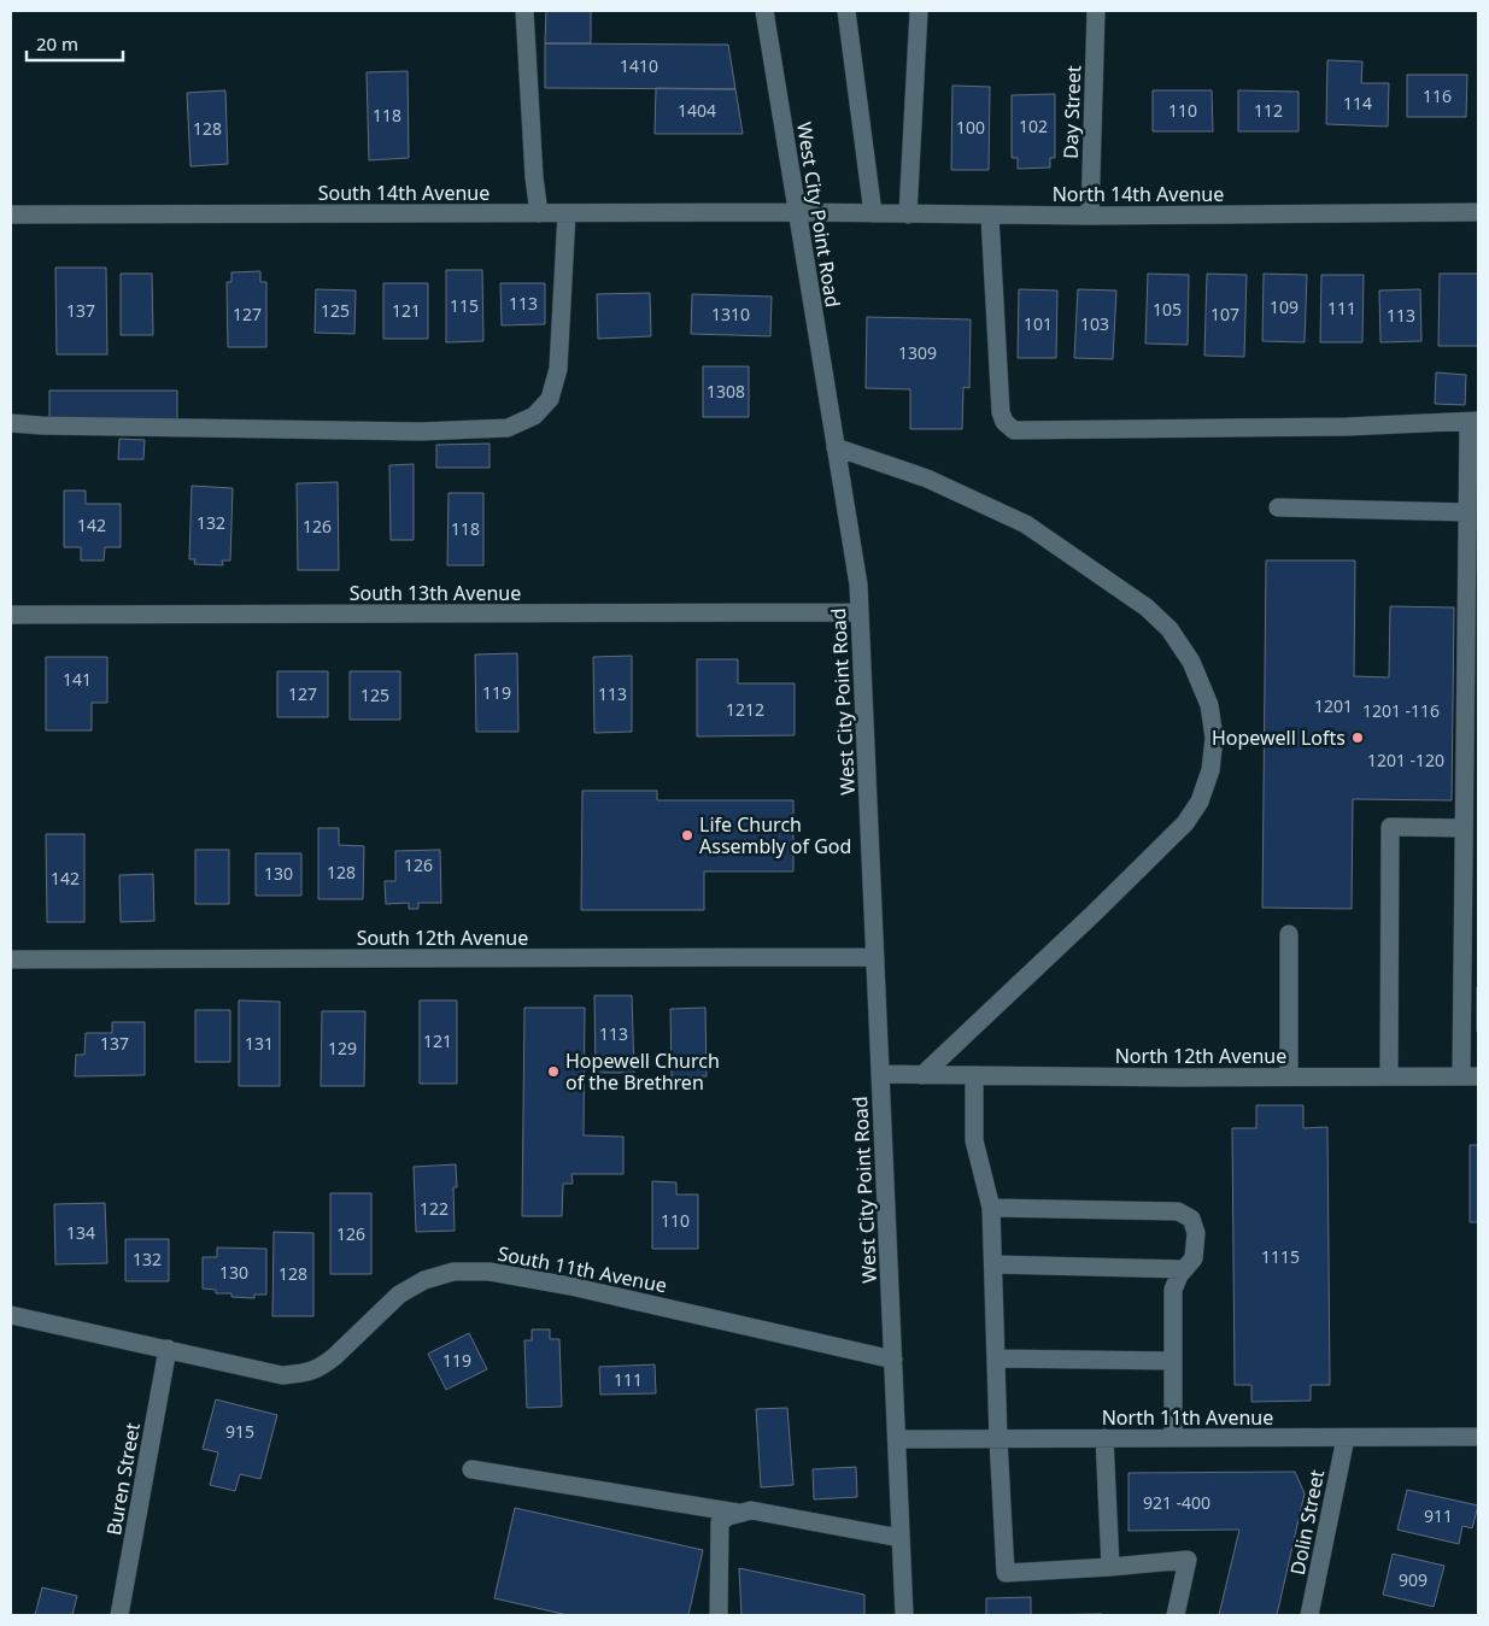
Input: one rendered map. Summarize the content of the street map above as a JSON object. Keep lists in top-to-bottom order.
{
  "streets": {
    "street": [
      "Day Street",
      "South 14th Avenue",
      "North 14th Avenue",
      "West City Point Road",
      "South 13th Avenue",
      "South 12th Avenue",
      "North 12th Avenue",
      "South 11th Avenue",
      "North 11th Avenue",
      "Buren Street",
      "Dolin Street"
    ]
  },
  "crossings": [
    ["Day Street", "North 14th Avenue"],
    ["South 14th Avenue", "North 14th Avenue"],
    ["South 14th Avenue", "West City Point Road"],
    ["North 14th Avenue", "West City Point Road"],
    ["West City Point Road", "South 13th Avenue"],
    ["West City Point Road", "South 12th Avenue"],
    ["West City Point Road", "North 12th Avenue"],
    ["West City Point Road", "South 11th Avenue"],
    ["West City Point Road", "North 11th Avenue"],
    ["South 11th Avenue", "Buren Street"],
    ["North 11th Avenue", "Dolin Street"]
  ],
  "places": ["Hopewell Lofts", "Life Church Assembly of God", "Hopewell Church of the Brethren"],
  "house_numbers": [
    "1410",
    "116",
    "114",
    "1404",
    "110",
    "112",
    "118",
    "102",
    "100",
    "128",
    "113",
    "115",
    "109",
    "111",
    "105",
    "137",
    "125",
    "121",
    "127",
    "1310",
    "107",
    "113",
    "101",
    "103",
    "1309",
    "1308",
    "132",
    "142",
    "126",
    "118",
    "141",
    "119",
    "127",
    "113",
    "125",
    "1201",
    "1212",
    "1201 -116",
    "1201 -120",
    "126",
    "128",
    "130",
    "142",
    "113",
    "121",
    "137",
    "131",
    "129",
    "122",
    "110",
    "134",
    "126",
    "1115",
    "132",
    "130",
    "128",
    "119",
    "111",
    "915",
    "921 -400",
    "911",
    "909"
  ],
  "scale_bar": "20 m"
}
